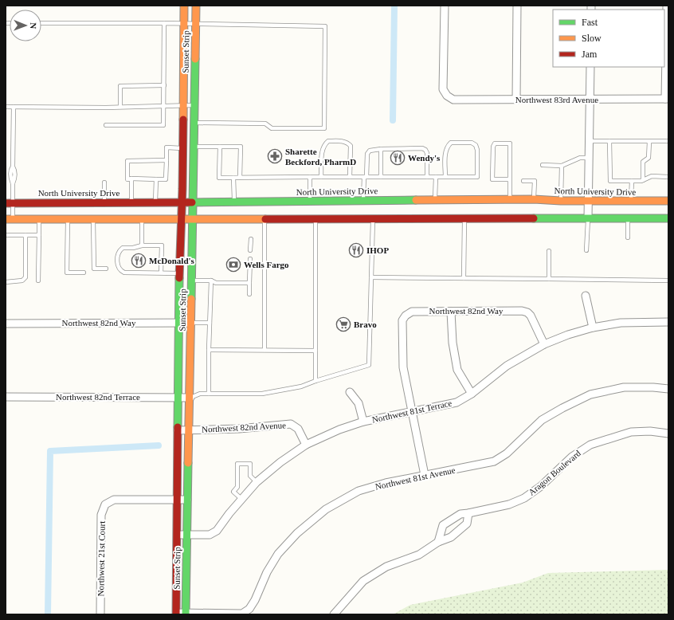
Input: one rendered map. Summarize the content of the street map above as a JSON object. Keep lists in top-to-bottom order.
{
  "streets": {
    "main road": ["Sunset Strip", "North University Drive"],
    "street": [
      "Northwest 83rd Avenue",
      "Northwest 82nd Way",
      "Northwest 82nd Terrace",
      "Northwest 81st Terrace",
      "Northwest 82nd Avenue",
      "Aragon Boulevard",
      "Northwest 81st Avenue",
      "Northwest 21st Court"
    ]
  },
  "crossings": [
    ["Sunset Strip", "North University Drive"],
    ["Sunset Strip", "Northwest 82nd Way"],
    ["Sunset Strip", "Northwest 82nd Terrace"],
    ["Sunset Strip", "Northwest 81st Terrace"],
    ["Sunset Strip", "Northwest 82nd Avenue"],
    ["Sunset Strip", "Northwest 81st Avenue"],
    ["Sunset Strip", "Northwest 21st Court"],
    ["Northwest 82nd Way", "Northwest 81st Terrace"],
    ["Northwest 81st Terrace", "Northwest 82nd Avenue"]
  ],
  "places": {
    "pharmacy": ["Sharette Beckford, PharmD"],
    "restaurant": ["Wendy's", "IHOP", "McDonald's"],
    "bank": ["Wells Fargo"],
    "supermarket": ["Bravo"]
  },
  "legend": ["Fast", "Slow", "Jam"],
  "north": "right"
}
